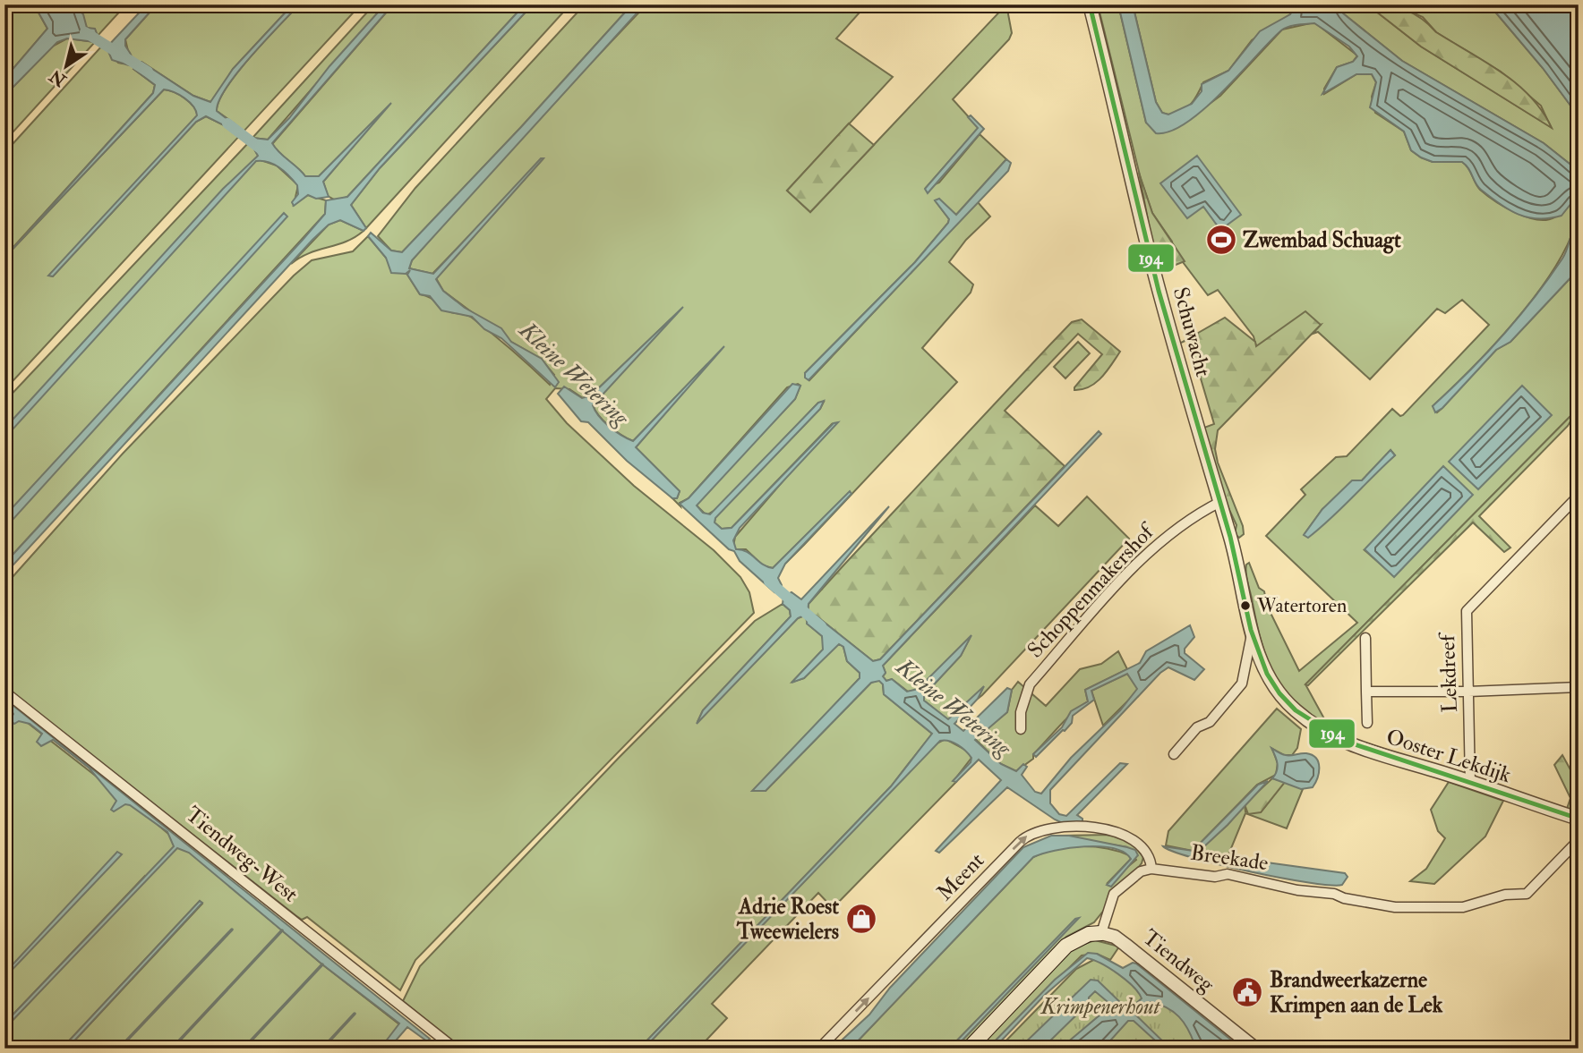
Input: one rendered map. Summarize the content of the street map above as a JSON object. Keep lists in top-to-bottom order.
{
  "streets": {
    "street": [
      "Schuwacht",
      "Schoppenmakershof",
      "Lekdreef",
      "Ooster Lekdijk",
      "Tiendweg-West",
      "Breekade",
      "Meent",
      "Tiendweg"
    ]
  },
  "crossings": [
    ["Schuwacht", "Schoppenmakershof"],
    ["Schuwacht", "Ooster Lekdijk"],
    ["Lekdreef", "Ooster Lekdijk"],
    ["Breekade", "Meent"]
  ],
  "one_way": ["Meent"],
  "water": ["Kleine Wetering"],
  "parks": ["Krimpenerhout"],
  "places": {
    "sports": ["Zwembad Schuagt"],
    "other": ["Watertoren"],
    "shop": ["Adrie Roest Tweewielers"],
    "public building": ["Brandweerkazerne Krimpen aan de Lek"]
  },
  "lines": ["transit line 194"],
  "north": "bottom left"
}
